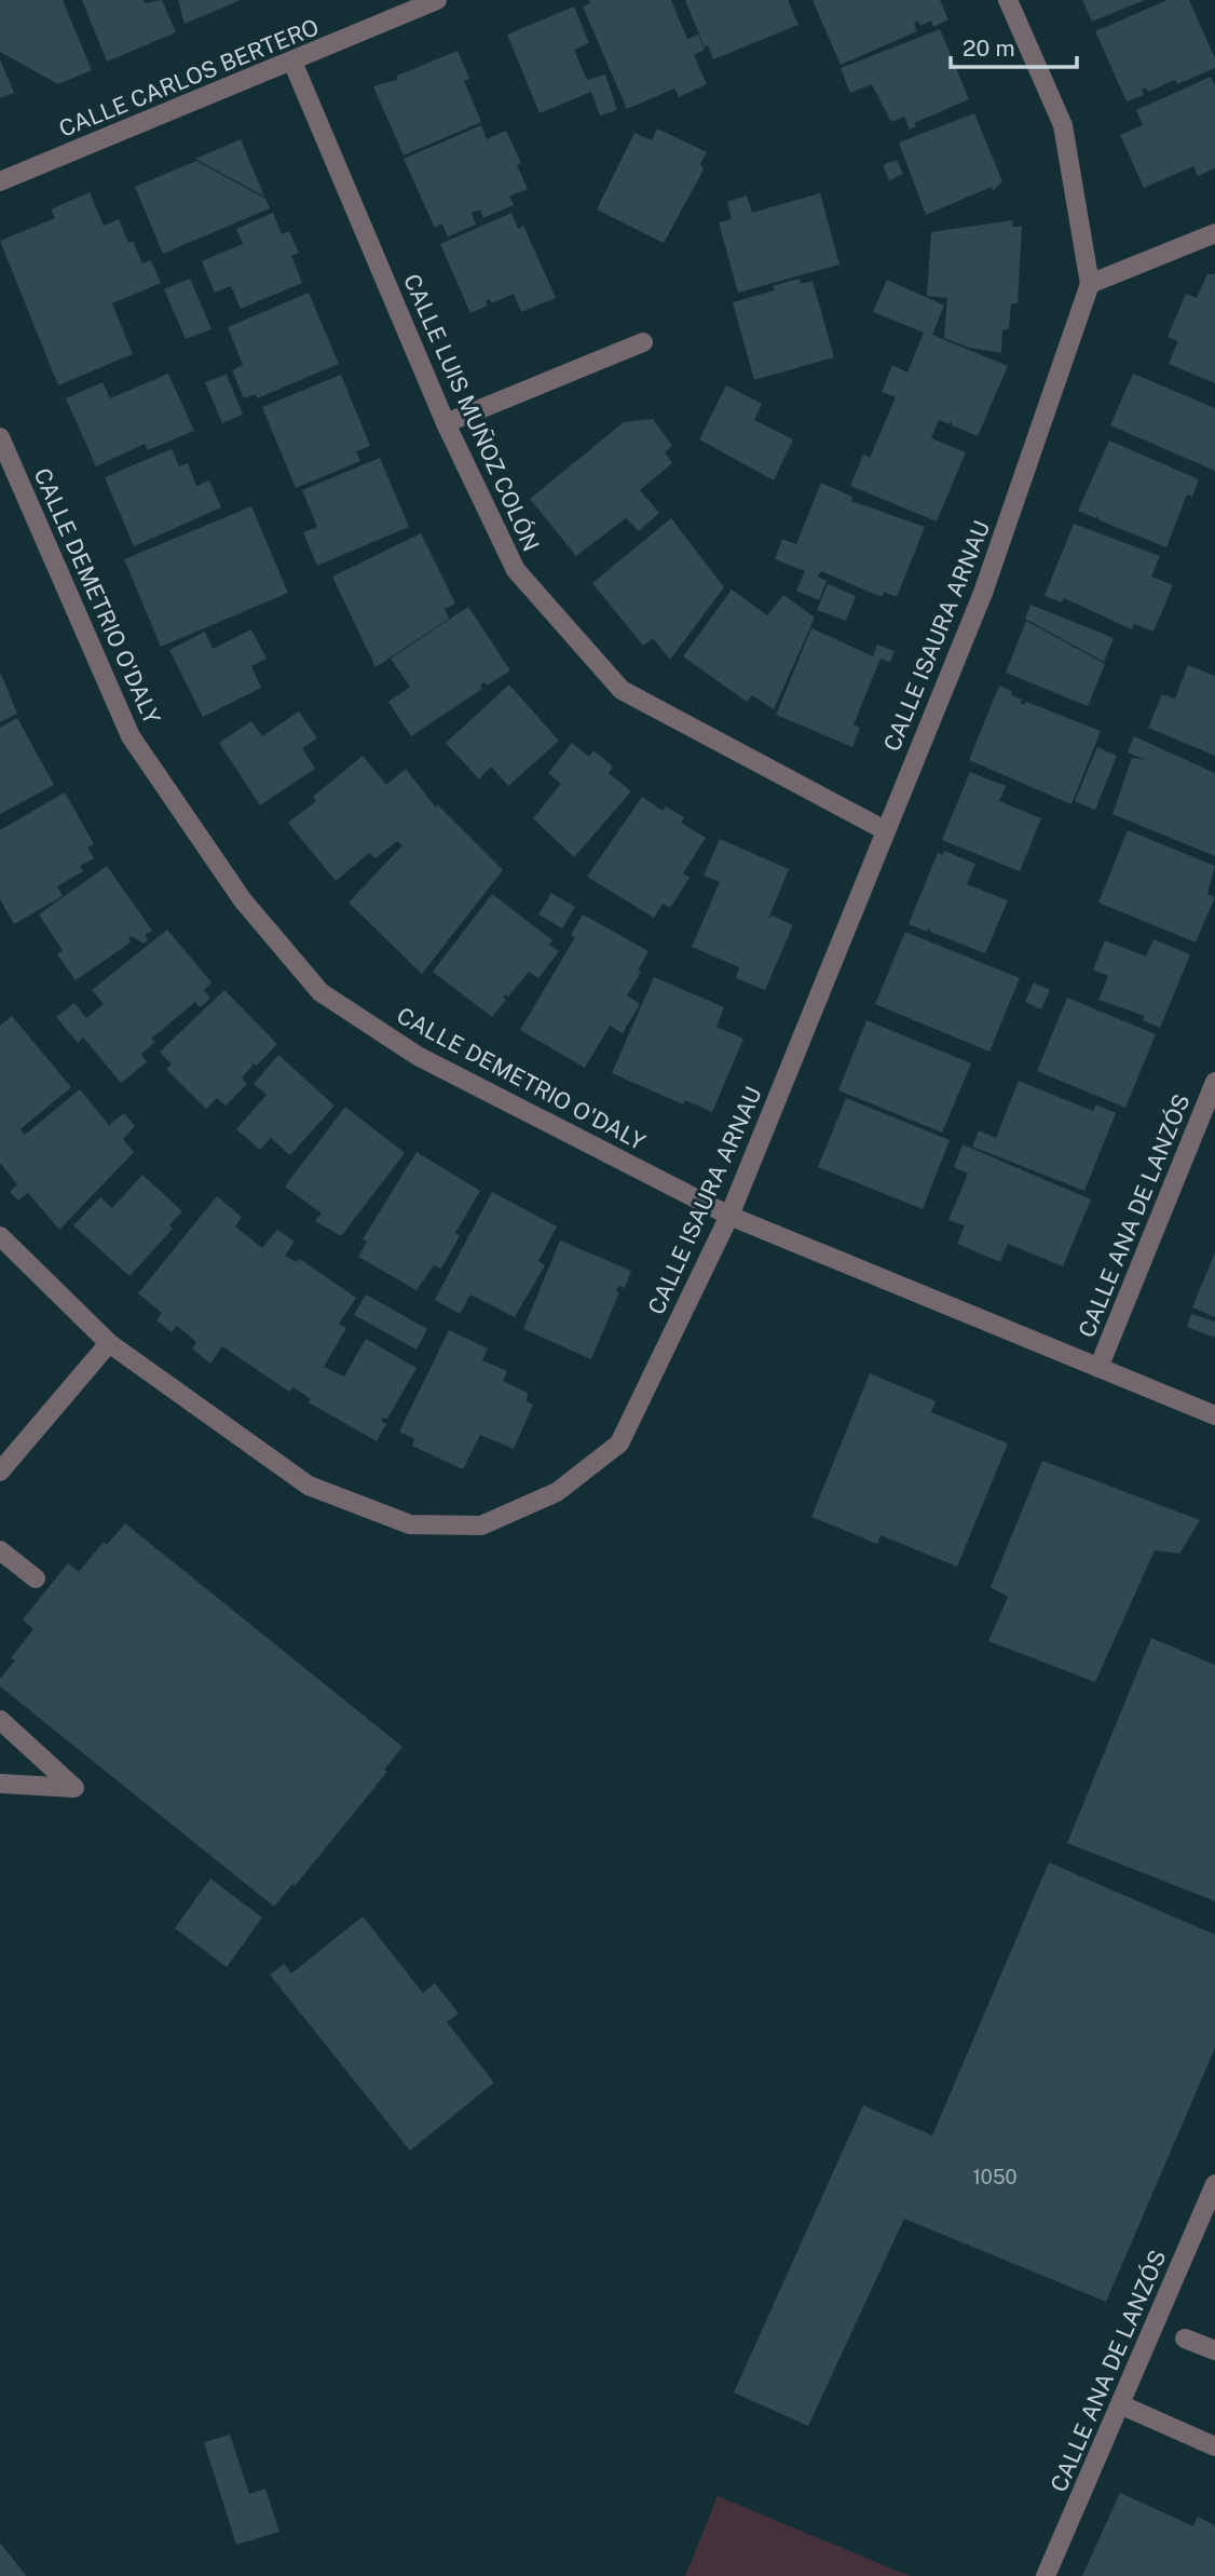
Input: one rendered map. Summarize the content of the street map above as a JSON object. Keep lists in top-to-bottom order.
{
  "streets": {
    "street": [
      "CALLE CARLOS BERTERO",
      "CALLE LUIS MUÑOZ COLÓN",
      "CALLE DEMETRIO O'DALY",
      "CALLE ISAURA ARNAU",
      "CALLE ANA DE LANZÓS"
    ]
  },
  "crossings": [
    ["CALLE CARLOS BERTERO", "CALLE LUIS MUÑOZ COLÓN"],
    ["CALLE LUIS MUÑOZ COLÓN", "CALLE ISAURA ARNAU"],
    ["CALLE DEMETRIO O'DALY", "CALLE ISAURA ARNAU"],
    ["CALLE DEMETRIO O'DALY", "CALLE ANA DE LANZÓS"]
  ],
  "house_numbers": ["1050"],
  "scale_bar": "20 m"
}
